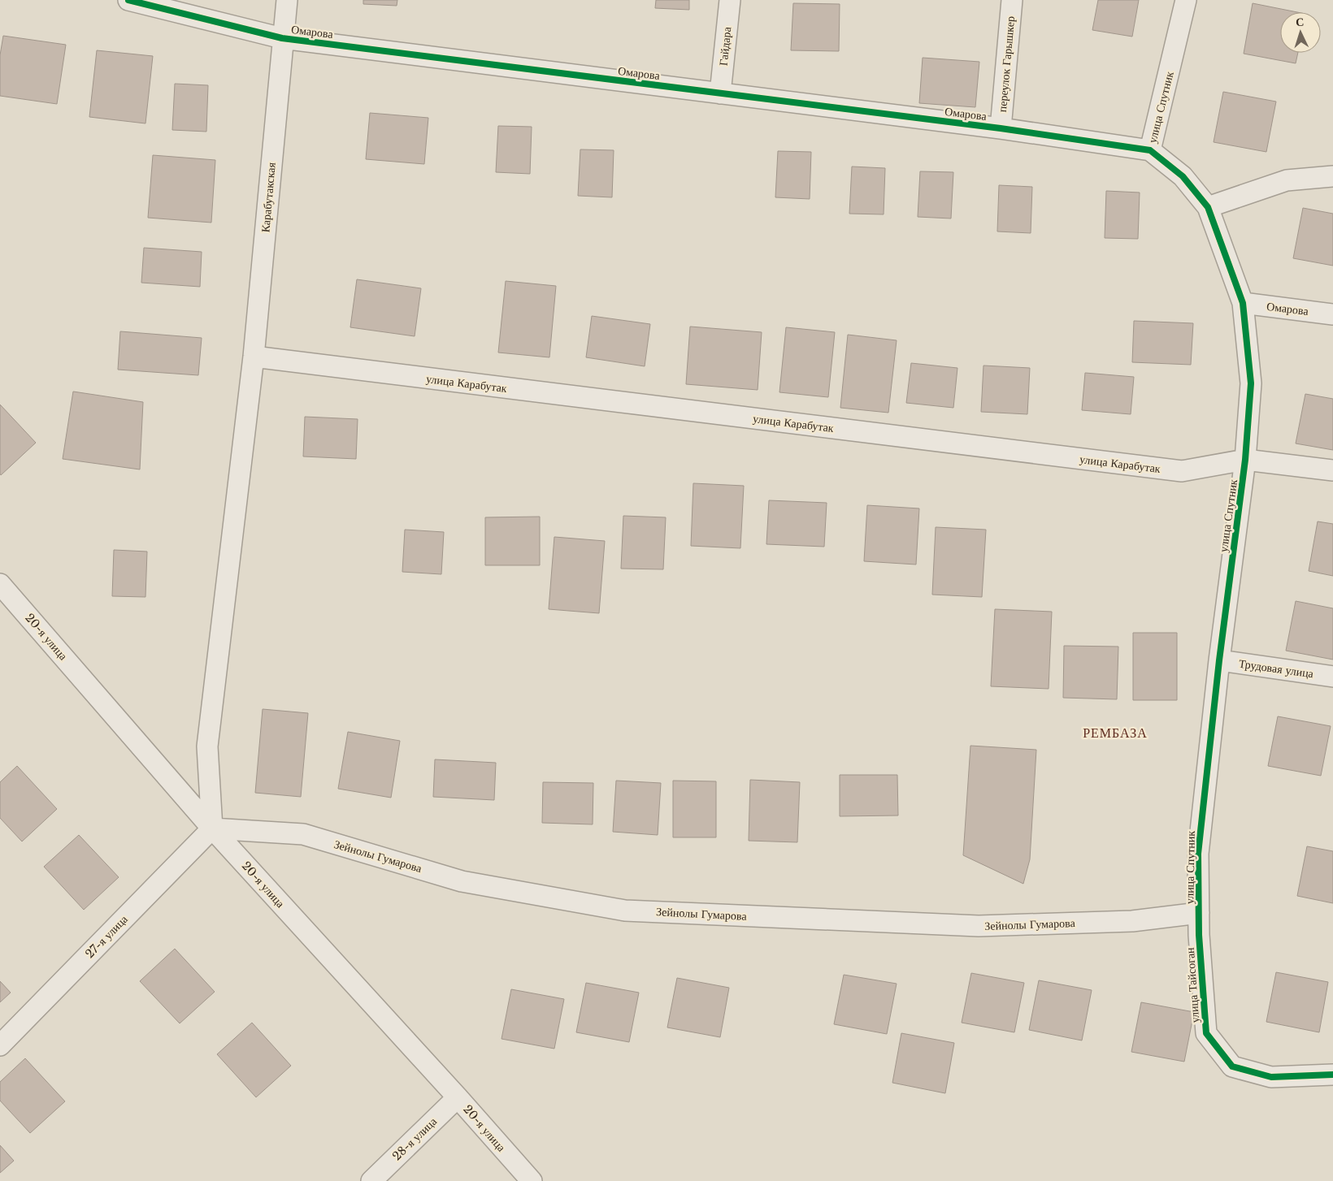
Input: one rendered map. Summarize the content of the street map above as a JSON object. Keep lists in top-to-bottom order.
{
  "streets": {
    "street": [
      "Омарова",
      "Гайдара",
      "переулок Гарышкер",
      "улица Спутник",
      "Карабутакская",
      "улица Карабутак",
      "20-я улица",
      "Трудовая улица",
      "Зейнолы Гумарова",
      "27-я улица",
      "улица Тайсоган",
      "28-я улица"
    ]
  },
  "crossings": [
    ["Омарова", "Гайдара"],
    ["Омарова", "переулок Гарышкер"],
    ["Омарова", "улица Спутник"],
    ["Омарова", "Карабутакская"],
    ["улица Спутник", "улица Карабутак"],
    ["улица Спутник", "Трудовая улица"],
    ["улица Спутник", "Зейнолы Гумарова"],
    ["улица Спутник", "улица Тайсоган"],
    ["Карабутакская", "улица Карабутак"],
    ["Карабутакская", "20-я улица"],
    ["Карабутакская", "Зейнолы Гумарова"],
    ["Карабутакская", "27-я улица"],
    ["20-я улица", "Зейнолы Гумарова"],
    ["20-я улица", "27-я улица"],
    ["20-я улица", "28-я улица"],
    ["Зейнолы Гумарова", "27-я улица"],
    ["Зейнолы Гумарова", "улица Тайсоган"]
  ],
  "districts": ["РЕМБАЗА"],
  "north": "top"
}
